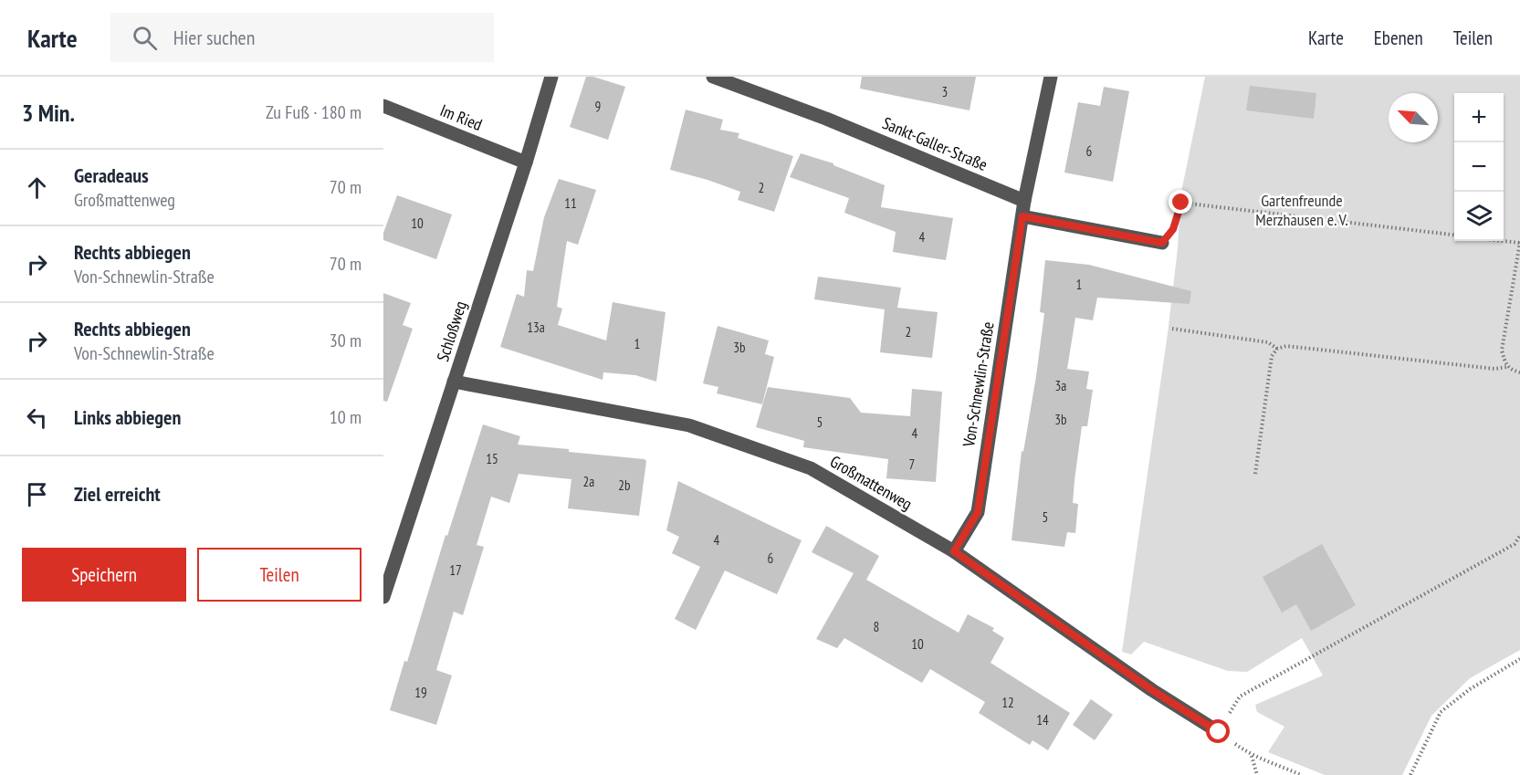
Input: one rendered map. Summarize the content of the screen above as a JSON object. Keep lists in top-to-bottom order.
{
  "streets": {
    "street": [
      "Im Ried",
      "Sankt-Galler-Straße",
      "Schloßweg",
      "Von-Schnewlin-Straße",
      "Großmattenweg"
    ]
  },
  "crossings": [
    ["Im Ried", "Schloßweg"],
    ["Sankt-Galler-Straße", "Von-Schnewlin-Straße"],
    ["Schloßweg", "Großmattenweg"],
    ["Von-Schnewlin-Straße", "Großmattenweg"]
  ],
  "parks": ["Gartenfreunde Merzhausen e. V."],
  "house_numbers": [
    "3",
    "9",
    "6",
    "2",
    "11",
    "10",
    "4",
    "1",
    "13a",
    "2",
    "1",
    "3b",
    "3a",
    "3b",
    "5",
    "4",
    "15",
    "7",
    "2a",
    "2b",
    "5",
    "4",
    "6",
    "17",
    "8",
    "10",
    "19",
    "12",
    "14"
  ],
  "north": "top left",
  "page": {
    "header": "Karte",
    "search": "Hier suchen",
    "nav": ["Karte", "Ebenen", "Teilen"],
    "heading": ["3 Min.", "Zu Fuß · 180 m"],
    "map_buttons": ["+", "−"],
    "list": [
      ["Geradeaus", "Großmattenweg", "70 m"],
      ["Rechts abbiegen", "Von-Schnewlin-Straße", "70 m"],
      ["Rechts abbiegen", "Von-Schnewlin-Straße", "30 m"],
      ["Links abbiegen", "10 m"],
      "Ziel erreicht"
    ],
    "buttons": ["Speichern", "Teilen"]
  }
}
